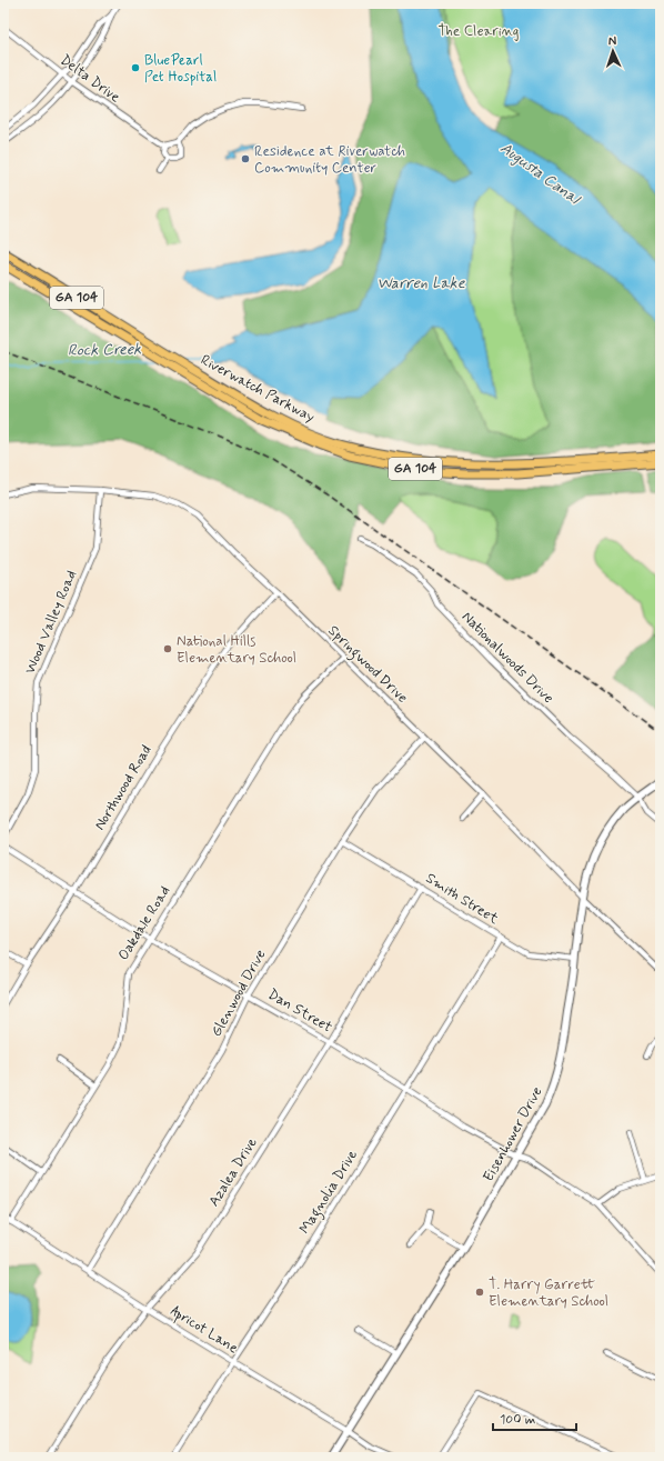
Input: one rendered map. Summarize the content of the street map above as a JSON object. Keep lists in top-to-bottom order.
{
  "streets": {
    "main road": ["GA 104", "Riverwatch Parkway"],
    "street": [
      "Delta Drive",
      "Wood Valley Road",
      "Nationalwoods Drive",
      "Springwood Drive",
      "Northwood Road",
      "Smith Street",
      "Oakdale Road",
      "Glenwood Drive",
      "Dan Street",
      "Eisenhower Drive",
      "Azalea Drive",
      "Magnolia Drive",
      "Apricot Lane"
    ]
  },
  "crossings": [
    ["Wood Valley Road", "Springwood Drive"],
    ["Nationalwoods Drive", "Eisenhower Drive"],
    ["Springwood Drive", "Northwood Road"],
    ["Springwood Drive", "Oakdale Road"],
    ["Springwood Drive", "Glenwood Drive"],
    ["Springwood Drive", "Eisenhower Drive"],
    ["Northwood Road", "Dan Street"],
    ["Smith Street", "Glenwood Drive"],
    ["Smith Street", "Eisenhower Drive"],
    ["Smith Street", "Azalea Drive"],
    ["Smith Street", "Magnolia Drive"],
    ["Oakdale Road", "Dan Street"],
    ["Oakdale Road", "Apricot Lane"],
    ["Glenwood Drive", "Dan Street"],
    ["Glenwood Drive", "Apricot Lane"],
    ["Dan Street", "Eisenhower Drive"],
    ["Dan Street", "Azalea Drive"],
    ["Dan Street", "Magnolia Drive"],
    ["Eisenhower Drive", "Apricot Lane"],
    ["Azalea Drive", "Apricot Lane"],
    ["Magnolia Drive", "Apricot Lane"]
  ],
  "water": ["Augusta Canal", "Warren Lake", "Rock Creek"],
  "parks": ["The Clearing"],
  "places": [
    "BluePearl Pet Hospital",
    "Residence at Riverwatch Community Center",
    "National Hills Elementary School",
    "T. Harry Garrett Elementary School"
  ],
  "scale_bar": "100 m",
  "north": "top"
}
